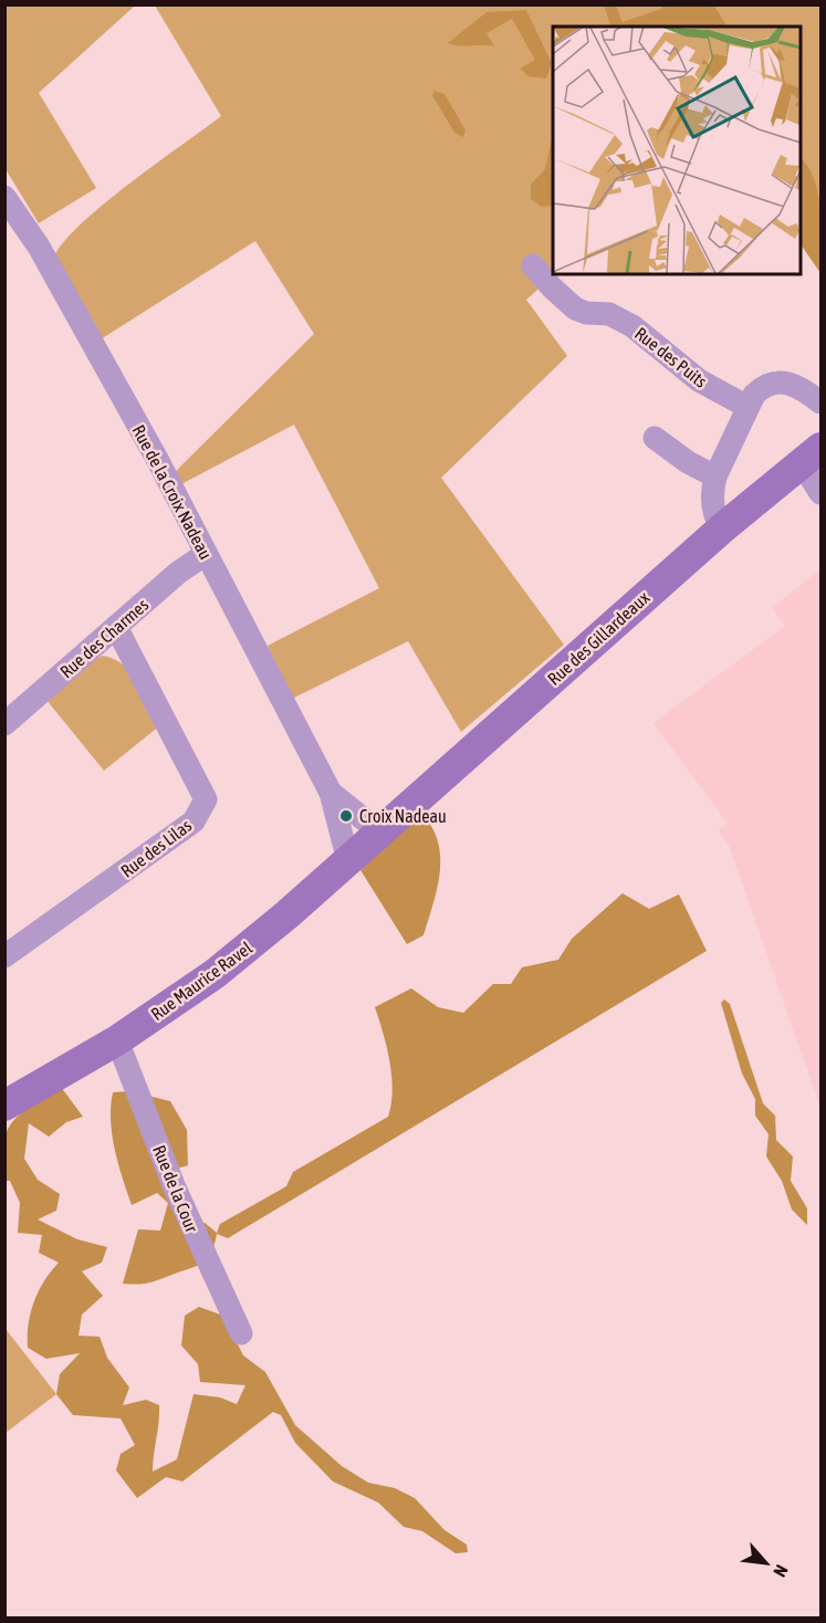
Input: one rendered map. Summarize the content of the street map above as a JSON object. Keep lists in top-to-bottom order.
{
  "streets": {
    "street": [
      "Rue des Puits",
      "Rue de la Croix Nadeau",
      "Rue des Charmes",
      "Rue des Gillardeaux",
      "Rue des Lilas",
      "Rue Maurice Ravel",
      "Rue de la Cour"
    ]
  },
  "crossings": [
    ["Rue de la Croix Nadeau", "Rue des Charmes"],
    ["Rue des Charmes", "Rue des Lilas"],
    ["Rue des Gillardeaux", "Rue Maurice Ravel"],
    ["Rue Maurice Ravel", "Rue de la Cour"]
  ],
  "places": ["Croix Nadeau"],
  "north": "bottom right"
}
